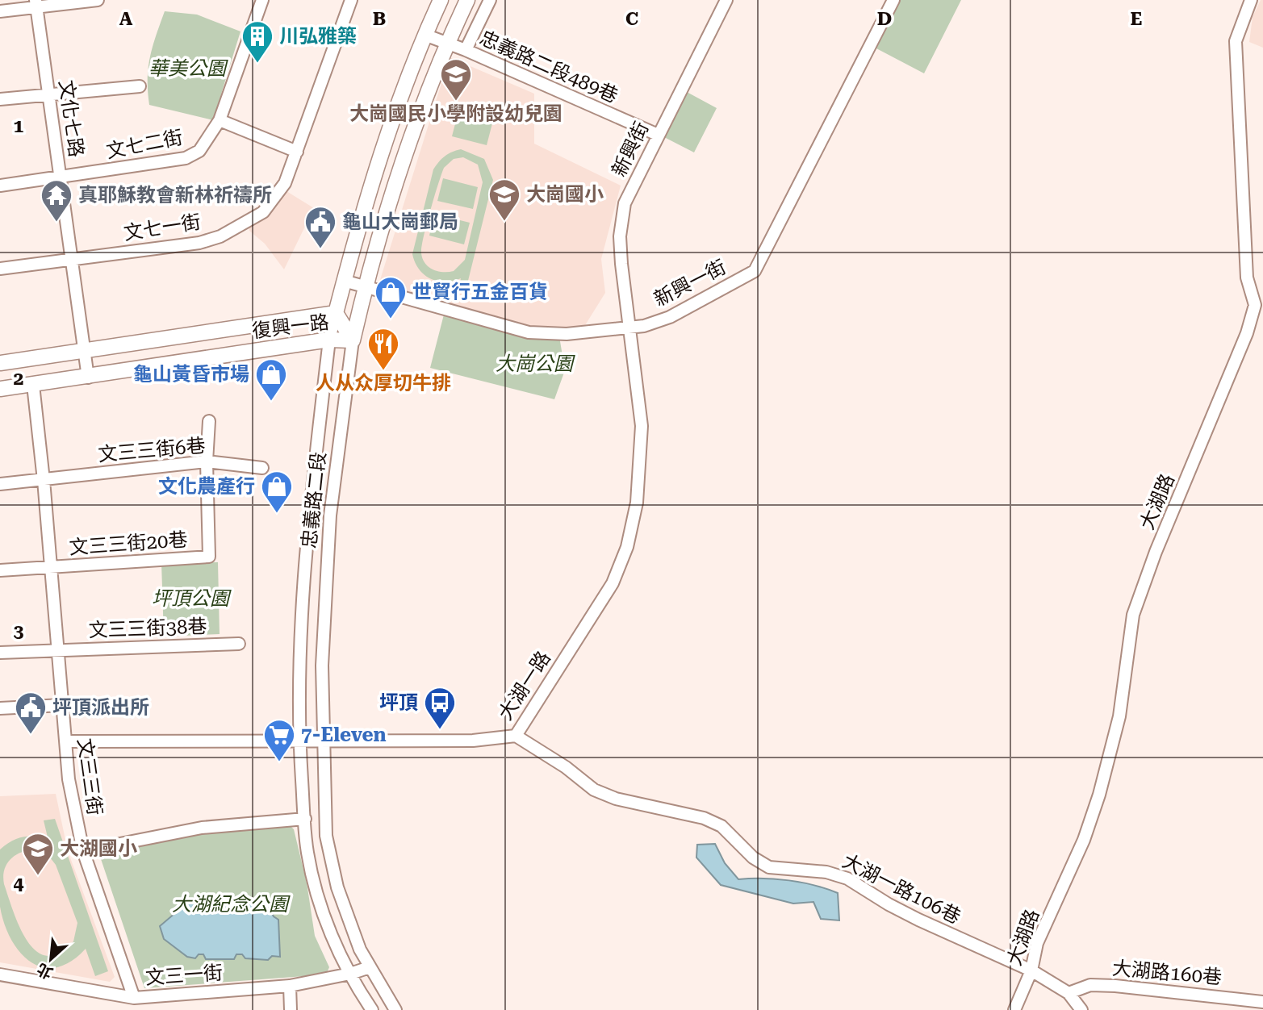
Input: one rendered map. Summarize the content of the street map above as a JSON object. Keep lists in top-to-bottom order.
{
  "streets": {
    "main road": ["復興一路", "忠義路二段"],
    "street": [
      "忠義路二段489巷",
      "文化七路",
      "文七二街",
      "新興街",
      "文七一街",
      "新興一街",
      "文三三街6巷",
      "大湖路",
      "文三三街20巷",
      "文三三街38巷",
      "大湖一路",
      "文三三街",
      "大湖一路106巷",
      "大湖路160巷",
      "文三一街"
    ]
  },
  "crossings": [
    ["忠義路二段489巷", "新興街"],
    ["忠義路二段489巷", "忠義路二段"],
    ["文化七路", "文七二街"],
    ["文化七路", "文七一街"],
    ["文化七路", "復興一路"],
    ["新興街", "新興一街"],
    ["新興街", "大湖一路"],
    ["新興一街", "忠義路二段"],
    ["新興一街", "大湖一路"],
    ["復興一路", "忠義路二段"],
    ["復興一路", "文三三街"],
    ["文三三街6巷", "文三三街20巷"],
    ["文三三街6巷", "文三三街"],
    ["忠義路二段", "大湖一路"],
    ["忠義路二段", "文三一街"],
    ["大湖路", "大湖一路106巷"],
    ["文三三街20巷", "文三三街"],
    ["文三三街38巷", "文三三街"],
    ["大湖一路", "文三三街"],
    ["大湖一路", "大湖一路106巷"],
    ["文三三街", "文三一街"],
    ["大湖一路106巷", "大湖路160巷"]
  ],
  "parks": [
    "華美公園",
    "大崗公園",
    "坪頂公園",
    "大湖紀念公園"
  ],
  "places": {
    "building": ["川弘雅築"],
    "school or university": ["大崗國民小學附設幼兒園", "大崗國小", "大湖國小"],
    "temple": ["真耶穌教會新林祈禱所"],
    "public building": ["龜山大崗郵局", "坪頂派出所"],
    "shop": ["世貿行五金百貨", "龜山黃昏市場", "文化農產行"],
    "restaurant": ["人从众厚切牛排"],
    "bus stop": ["坪頂"],
    "supermarket": ["7-Eleven"]
  },
  "north": "bottom left",
  "grid": {
    "columns": [
      "A",
      "B",
      "C",
      "D",
      "E"
    ],
    "rows": [
      "1",
      "2",
      "3",
      "4"
    ]
  }
}
